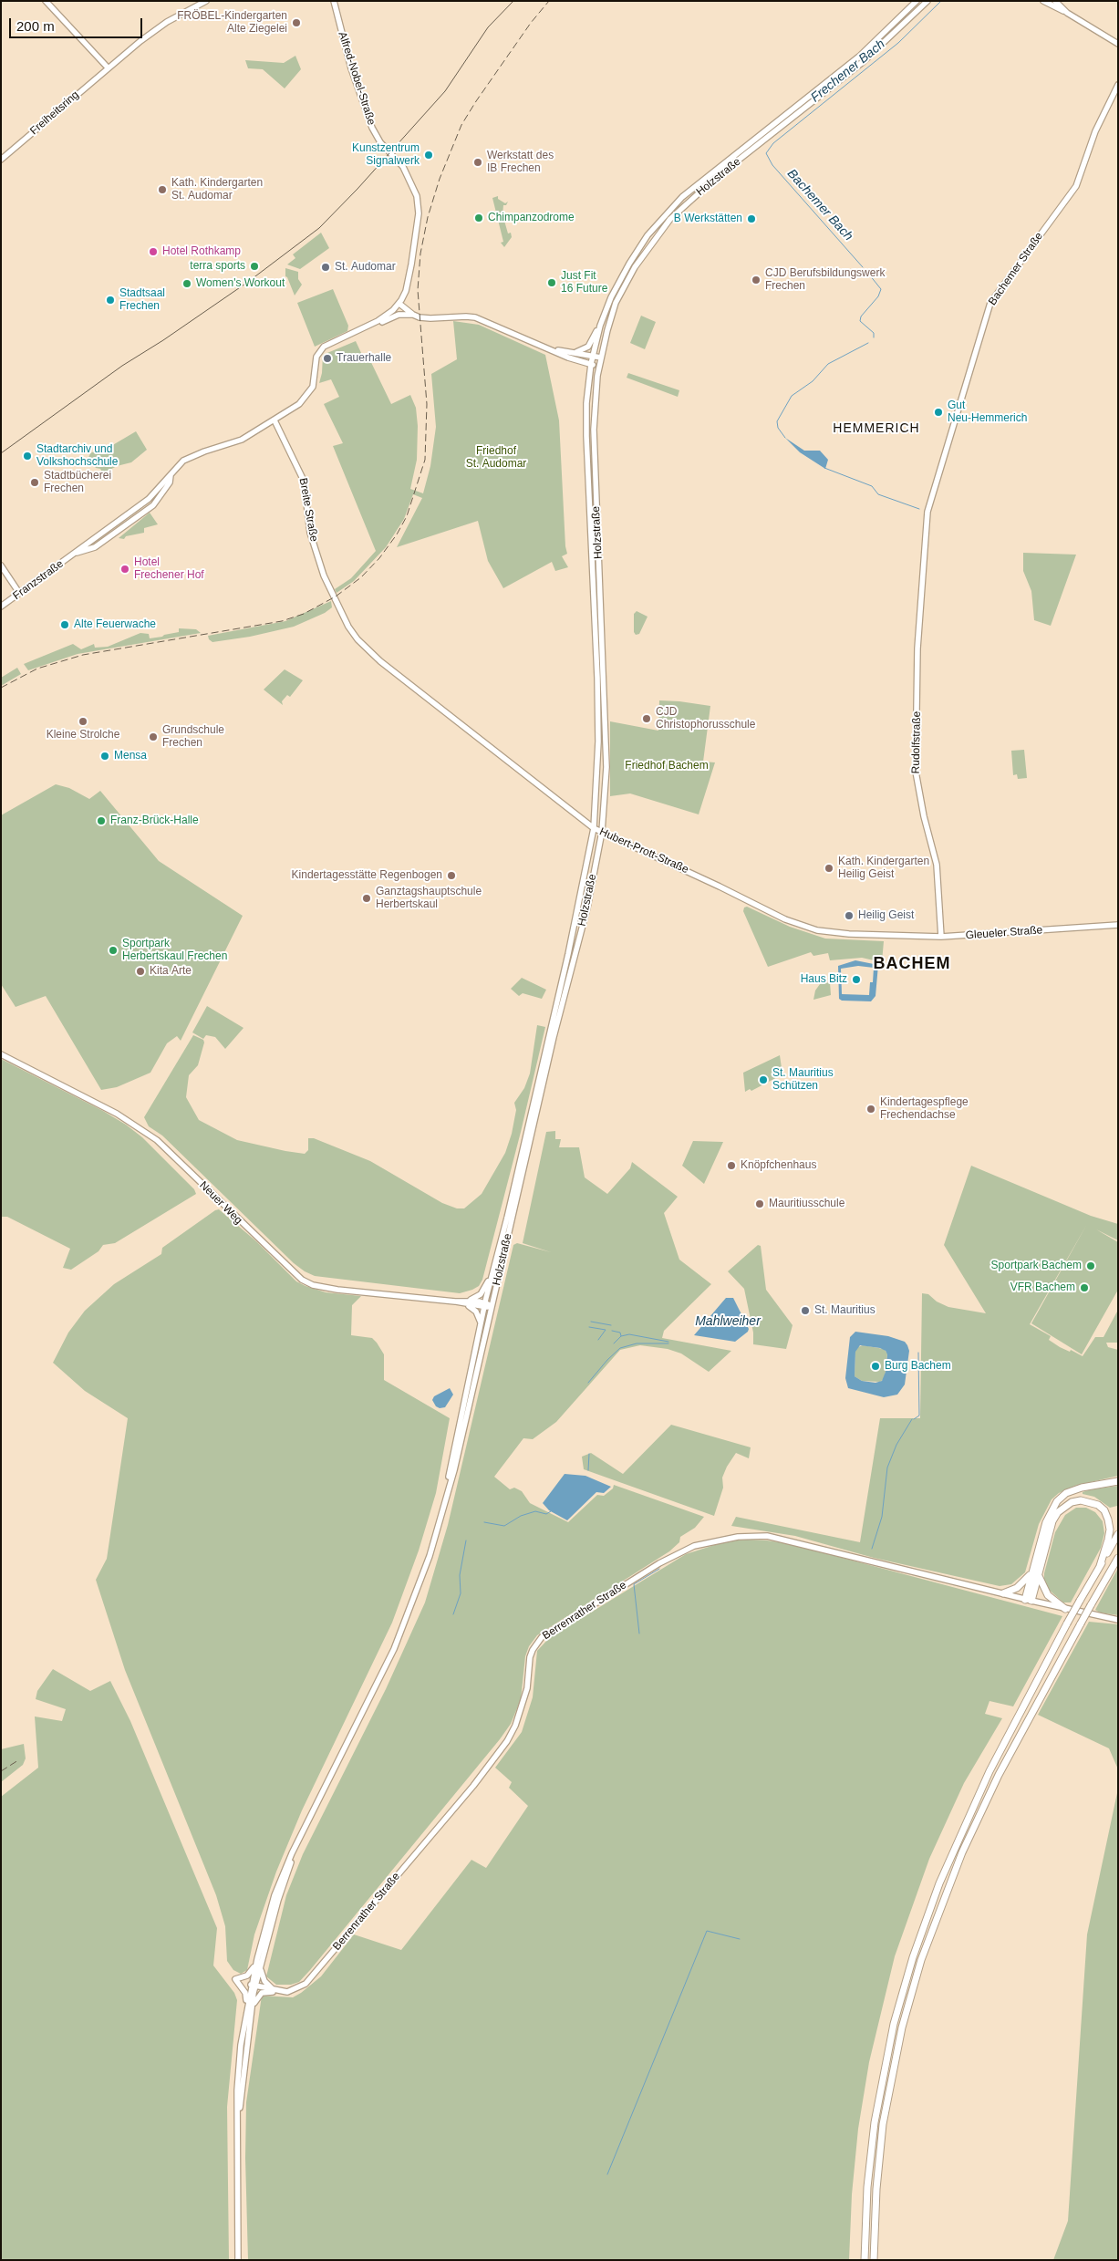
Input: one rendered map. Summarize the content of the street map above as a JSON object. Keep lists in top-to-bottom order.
{
  "streets": {
    "main road": [
      "Alfred-Nobel-Straße",
      "Freiheitsring",
      "Holzstraße",
      "Bachemer Straße",
      "Breite Straße",
      "Franzstraße",
      "Rudolfstraße",
      "Hubert-Prott-Straße",
      "Gleueler Straße",
      "Neuer Weg",
      "Berrenrather Straße"
    ]
  },
  "crossings": [
    ["Holzstraße", "Hubert-Prott-Straße"],
    ["Holzstraße", "Neuer Weg"],
    ["Bachemer Straße", "Rudolfstraße"],
    ["Breite Straße", "Franzstraße"],
    ["Breite Straße", "Hubert-Prott-Straße"],
    ["Rudolfstraße", "Gleueler Straße"],
    ["Hubert-Prott-Straße", "Gleueler Straße"]
  ],
  "districts": ["HEMMERICH", "BACHEM"],
  "water": ["Frechener Bach", "Bachemer Bach", "Mahlweiher"],
  "parks": ["Friedhof St. Audomar", "Friedhof Bachem"],
  "places": [
    "FRÖBEL-Kindergarten Alte Ziegelei",
    "Kunstzentrum Signalwerk",
    "Werkstatt des IB Frechen",
    "Kath. Kindergarten St. Audomar",
    "Chimpanzodrome",
    "B Werkstätten",
    "Hotel Rothkamp",
    "terra sports",
    "St. Audomar",
    "CJD Berufsbildungswerk Frechen",
    "Just Fit 16 Future",
    "Women's Workout",
    "Stadtsaal Frechen",
    "Trauerhalle",
    "Gut Neu-Hemmerich",
    "Stadtarchiv und Volkshochschule",
    "Stadtbücherei Frechen",
    "Hotel Frechener Hof",
    "Alte Feuerwache",
    "CJD Christophorusschule",
    "Kleine Strolche",
    "Grundschule Frechen",
    "Mensa",
    "Franz-Brück-Halle",
    "Kath. Kindergarten Heilig Geist",
    "Kindertagesstätte Regenbogen",
    "Ganztagshauptschule Herbertskaul",
    "Heilig Geist",
    "Sportpark Herbertskaul Frechen",
    "Kita Arte",
    "Haus Bitz",
    "St. Mauritius Schützen",
    "Kindertagespflege Frechendachse",
    "Knöpfchenhaus",
    "Mauritiusschule",
    "Sportpark Bachem",
    "VFR Bachem",
    "St. Mauritius",
    "Burg Bachem"
  ],
  "scale_bar": "200 m"
}
